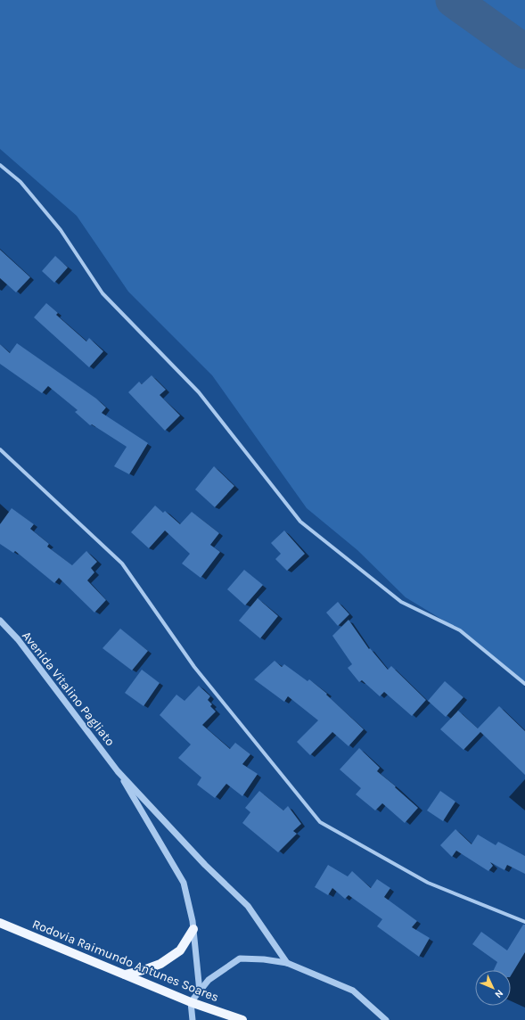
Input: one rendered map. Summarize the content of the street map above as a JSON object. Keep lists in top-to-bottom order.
{
  "streets": {
    "main road": ["Rodovia Raimundo Antunes Soares"],
    "street": ["Avenida Vitalino Pagliato"]
  },
  "north": "bottom right"
}
